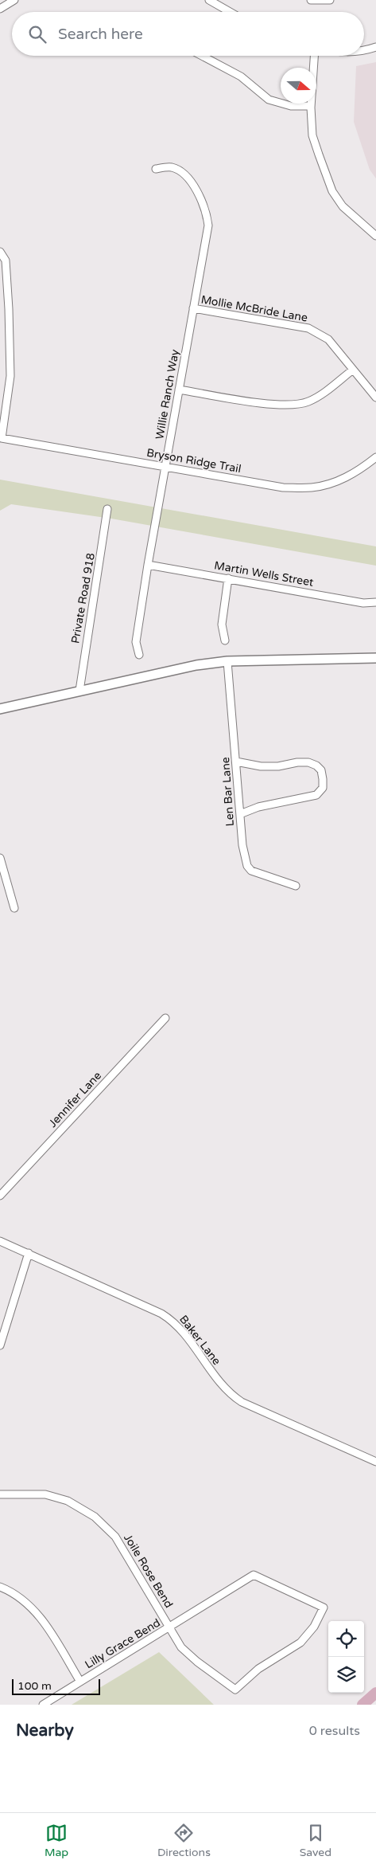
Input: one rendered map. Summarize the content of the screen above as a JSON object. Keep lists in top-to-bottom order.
{
  "streets": {
    "street": [
      "Mollie McBride Lane",
      "Willie Ranch Way",
      "Bryson Ridge Trail",
      "Martin Wells Street",
      "Private Road 918",
      "Len Bar Lane",
      "Jennifer Lane",
      "Baker Lane",
      "Joile Rose Bend",
      "Lilly Grace Bend"
    ]
  },
  "crossings": [
    ["Mollie McBride Lane", "Willie Ranch Way"],
    ["Willie Ranch Way", "Bryson Ridge Trail"],
    ["Willie Ranch Way", "Martin Wells Street"],
    ["Joile Rose Bend", "Lilly Grace Bend"]
  ],
  "scale_bar": "100 m",
  "north": "right",
  "page": {
    "search": "Search here",
    "scale": "100 m",
    "heading": ["Nearby", "0 results"],
    "nav": ["Map", "Directions", "Saved"]
  }
}
